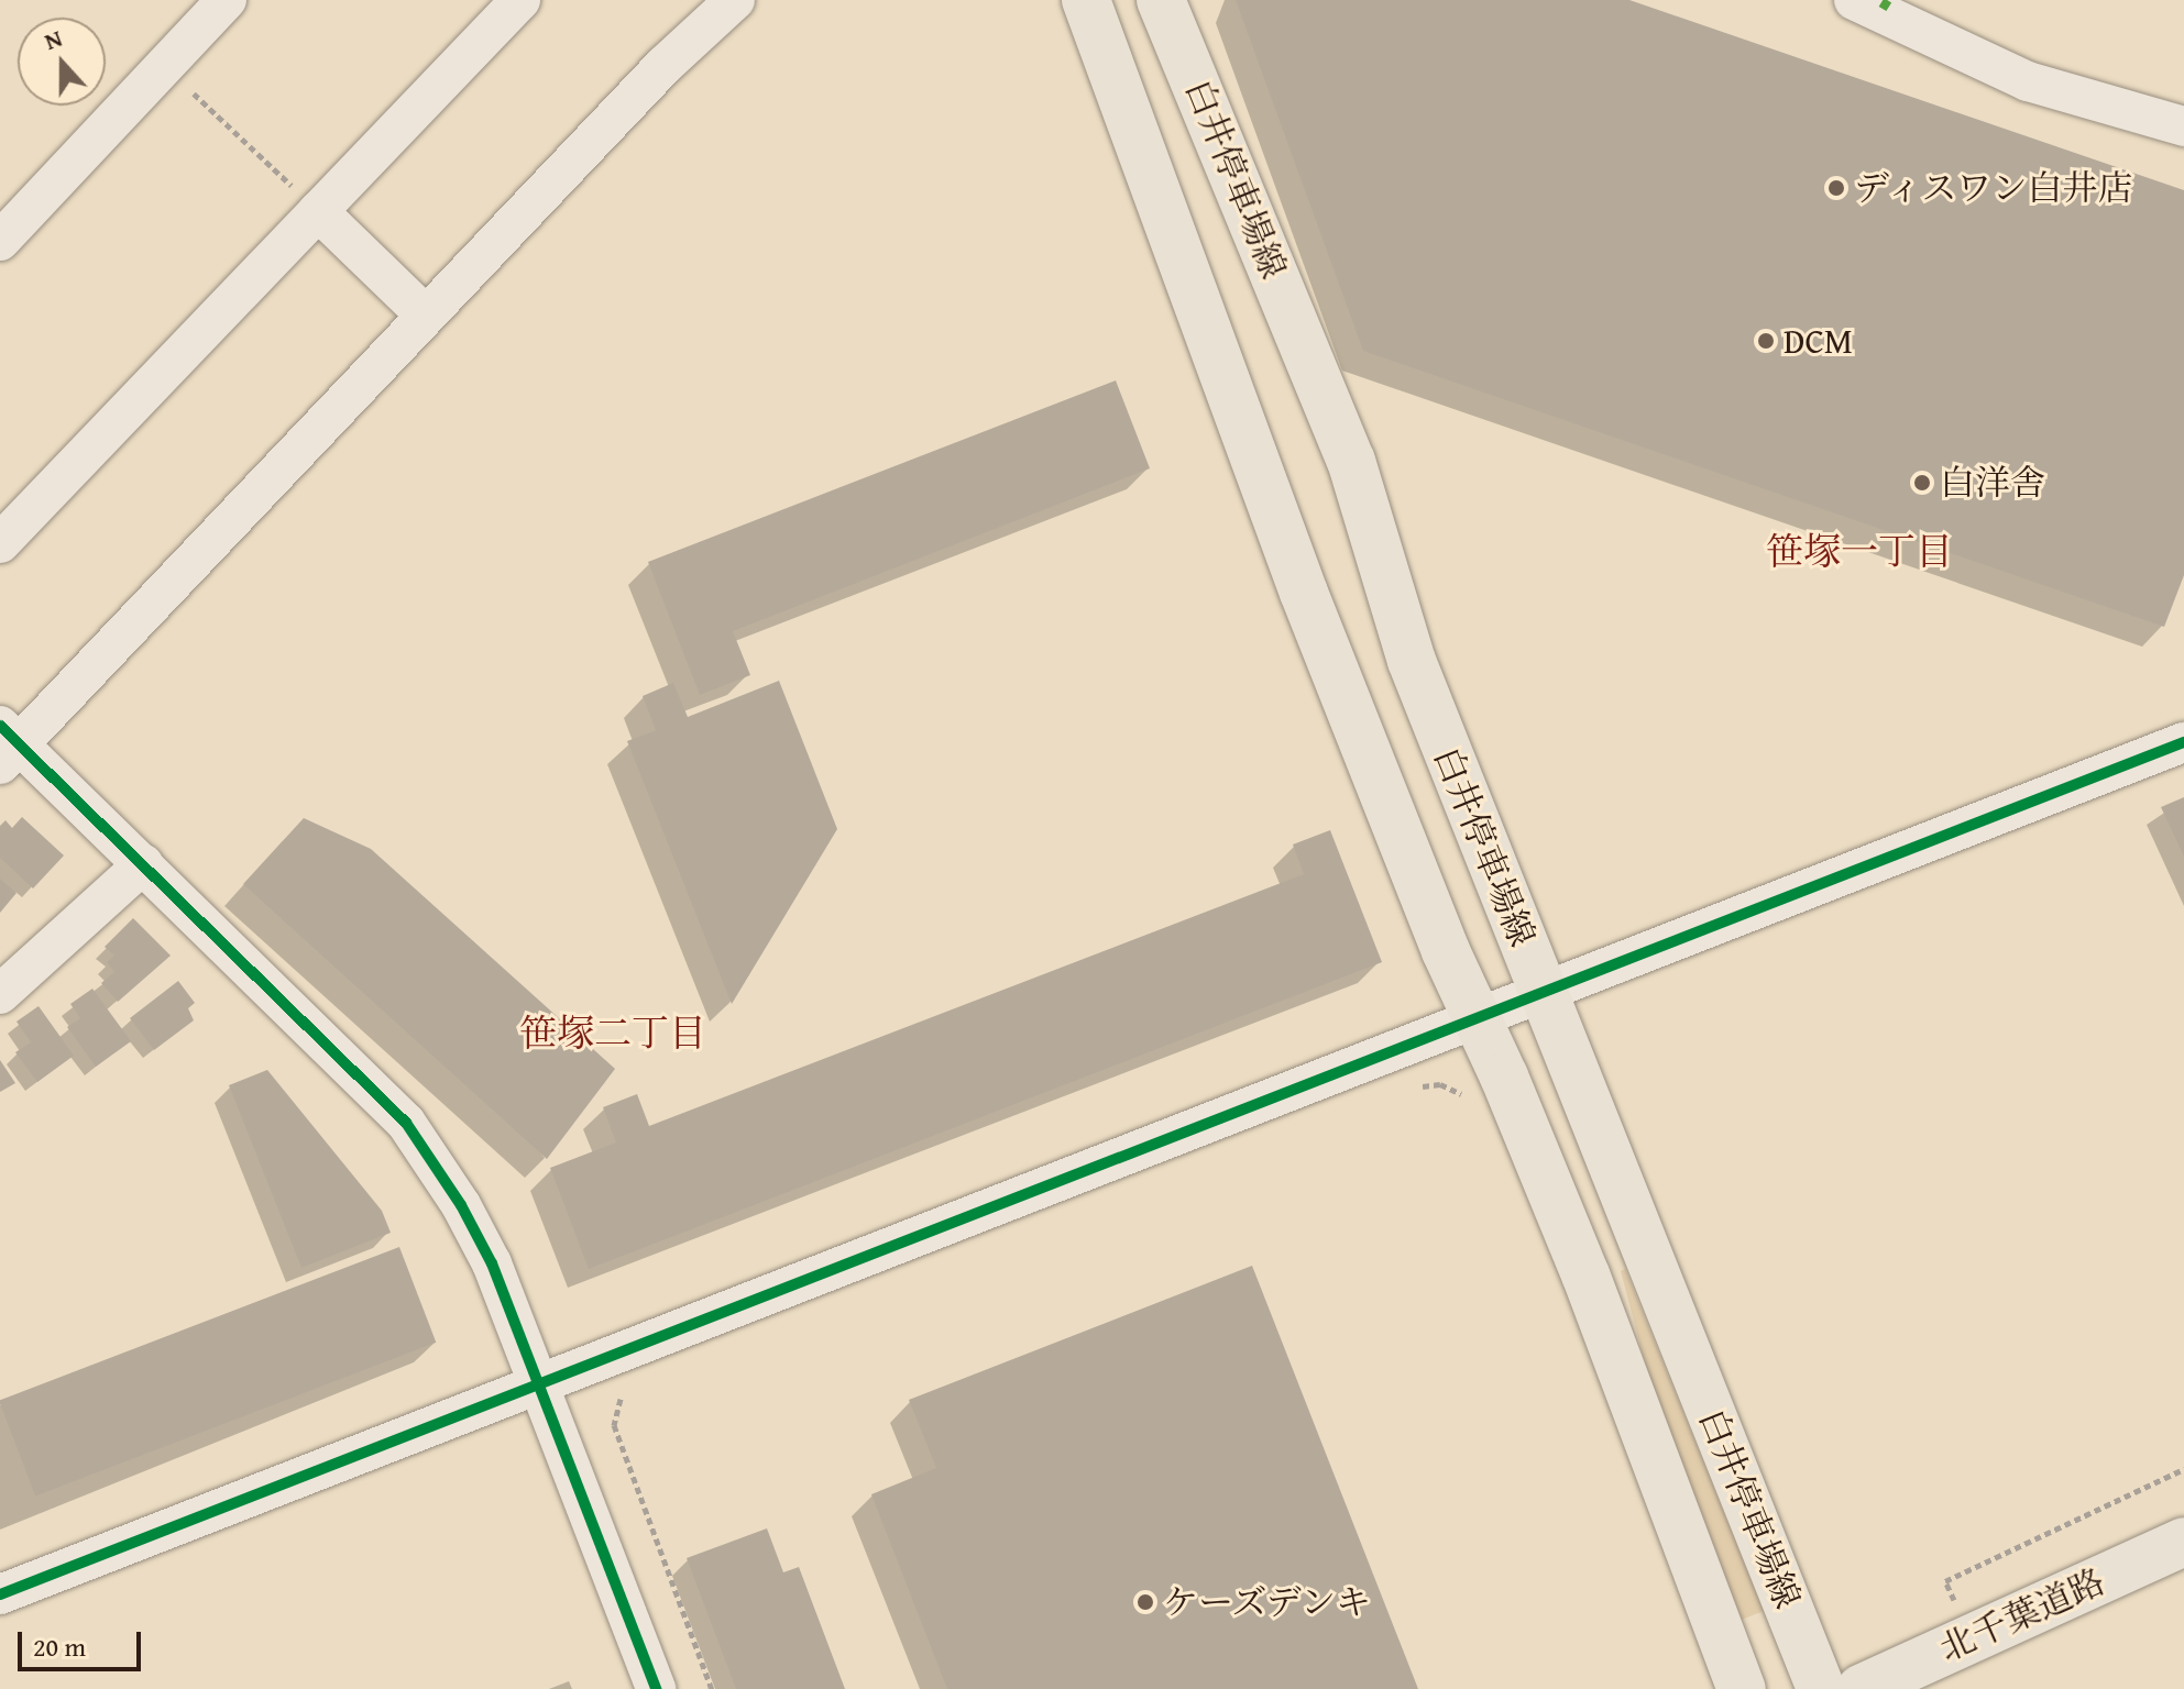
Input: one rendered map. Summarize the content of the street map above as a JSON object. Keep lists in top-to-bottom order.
{
  "streets": {
    "main road": ["白井停車場線", "北千葉道路"]
  },
  "districts": ["笹塚一丁目", "笹塚二丁目"],
  "places": [
    "ディスワン白井店",
    "DCM",
    "白洋舎",
    "ケーズデンキ"
  ],
  "scale_bar": "20 m",
  "north": "top"
}
